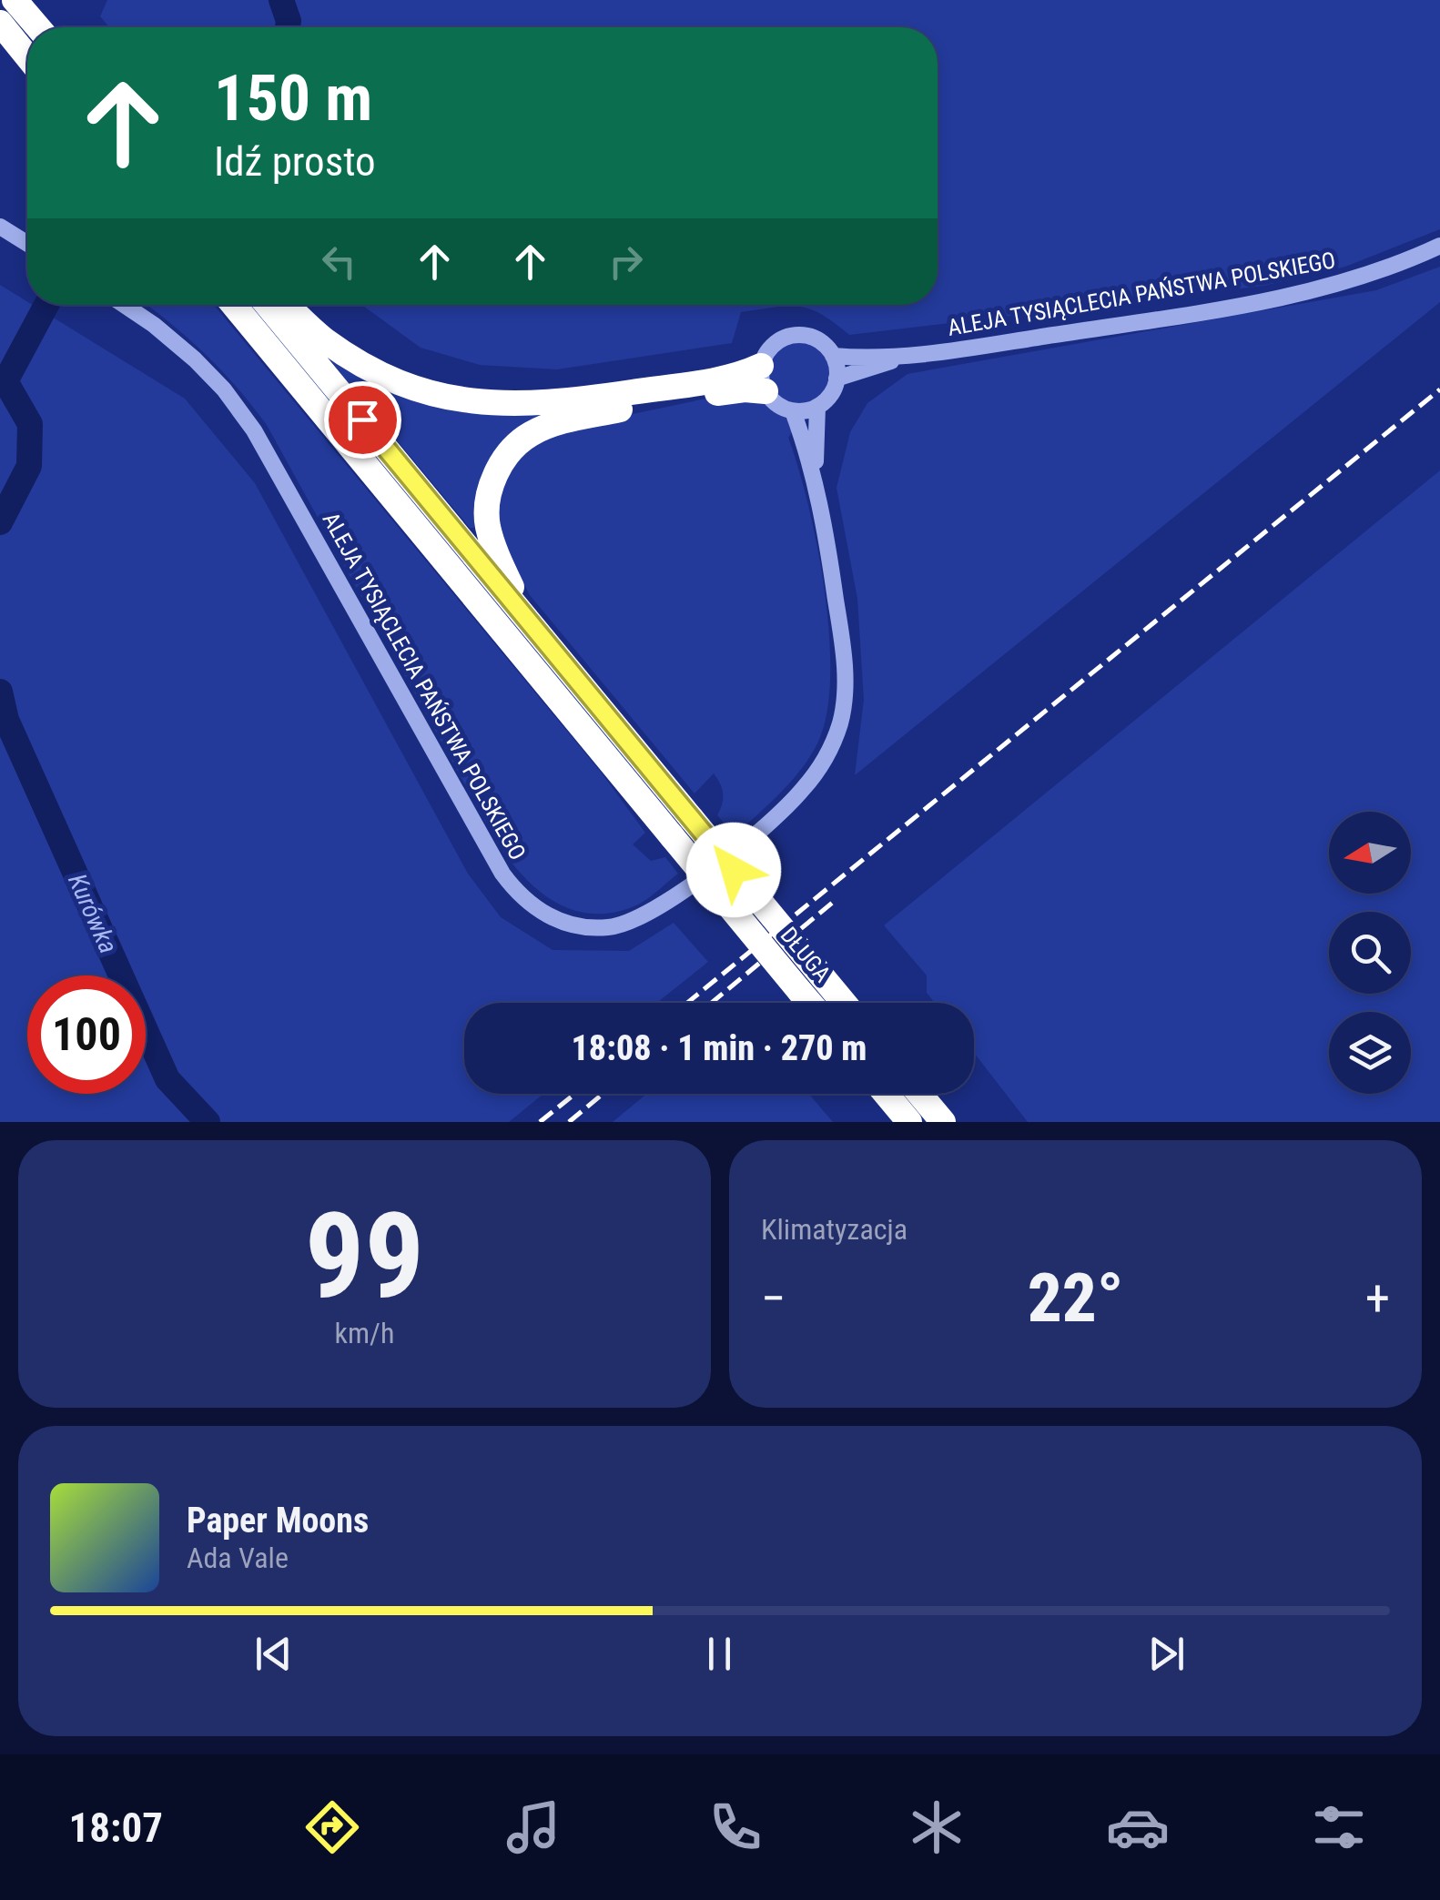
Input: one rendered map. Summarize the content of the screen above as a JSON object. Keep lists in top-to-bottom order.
{
  "streets": {
    "highway": ["DŁUGA"],
    "street": ["ALEJA TYSIĄCLECIA PAŃSTWA POLSKIEGO"]
  },
  "water": ["Kurówka"],
  "north": "left",
  "page": {
    "turn": ["150 m", "Idź prosto"],
    "limit": "100",
    "trip": "18:08 · 1 min · 270 m",
    "tile": [
      ["99", "km/h"],
      "Klimatyzacja"
    ],
    "heat": ["−", "22°", "+"],
    "song": ["Paper Moons", "Ada Vale"],
    "tabs": "18:07"
  }
}
